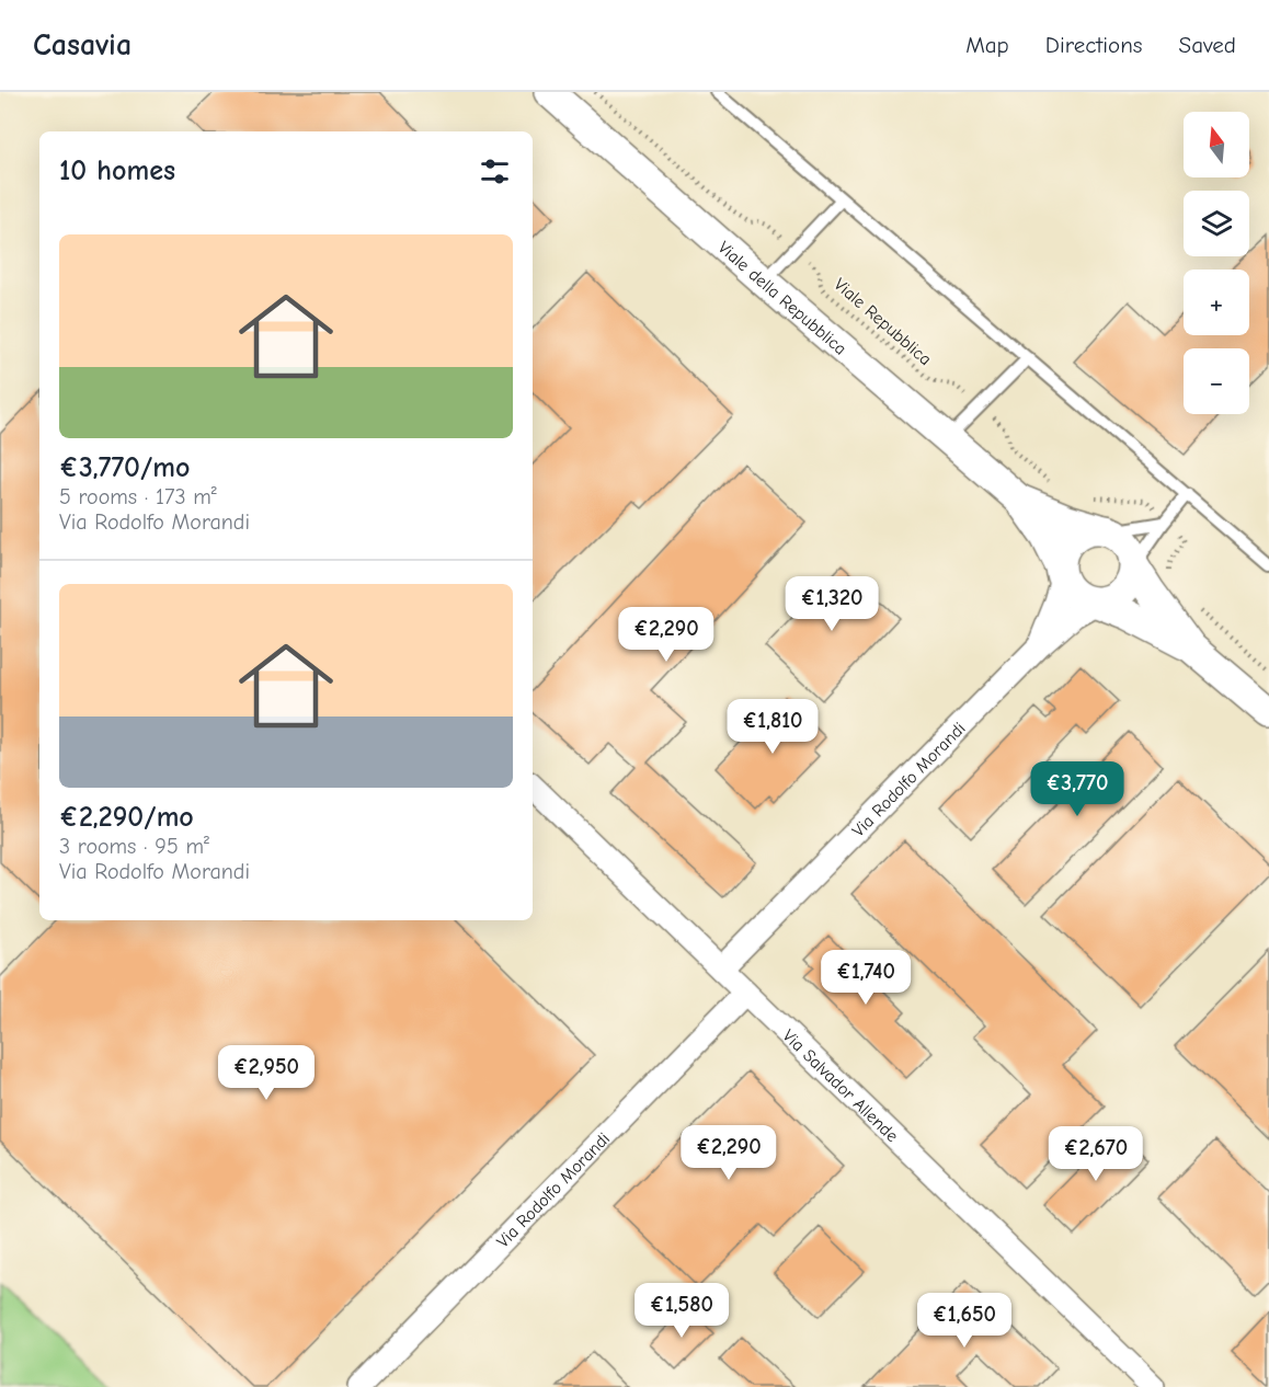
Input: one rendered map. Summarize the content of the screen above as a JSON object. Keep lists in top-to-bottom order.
{
  "streets": {
    "street": ["Viale della Repubblica", "Via Rodolfo Morandi", "Via Salvador Allende"],
    "path": ["Viale Repubblica"]
  },
  "crossings": [
    ["Viale della Repubblica", "Via Rodolfo Morandi"],
    ["Via Rodolfo Morandi", "Via Salvador Allende"]
  ],
  "north": "top",
  "page": {
    "header": "Casavia",
    "nav": ["Map", "Directions", "Saved"],
    "map_buttons": ["+", "−"],
    "heading": "10 homes",
    "list": [
      {
        "name": "€3,770/mo",
        "note": "5 rooms · 173 m² · Via Rodolfo Morandi"
      },
      {
        "name": "€2,290/mo",
        "note": "3 rooms · 95 m² · Via Rodolfo Morandi"
      }
    ],
    "price": [
      "€1,320",
      "€2,290",
      "€1,810",
      "€3,770",
      "€1,740",
      "€2,950",
      "€2,290",
      "€2,670",
      "€1,580",
      "€1,650"
    ]
  }
}
